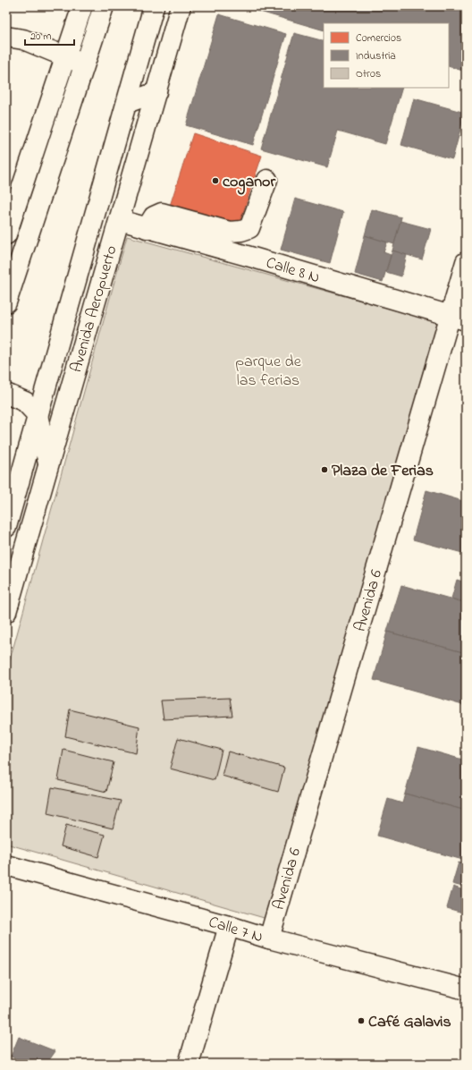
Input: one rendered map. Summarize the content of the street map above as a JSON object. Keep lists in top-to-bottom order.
{
  "streets": {
    "street": [
      "Calle 8 N",
      "Avenida Aeropuerto",
      "Avenida 6",
      "Calle 7 N"
    ]
  },
  "crossings": [
    ["Calle 8 N", "Avenida Aeropuerto"],
    ["Calle 8 N", "Avenida 6"],
    ["Avenida 6", "Calle 7 N"]
  ],
  "parks": ["parque de las ferias"],
  "places": ["coganor", "Plaza de Ferias", "Café Galavis"],
  "legend": ["Comercios", "Industria", "Otros"],
  "scale_bar": "20 m"
}
